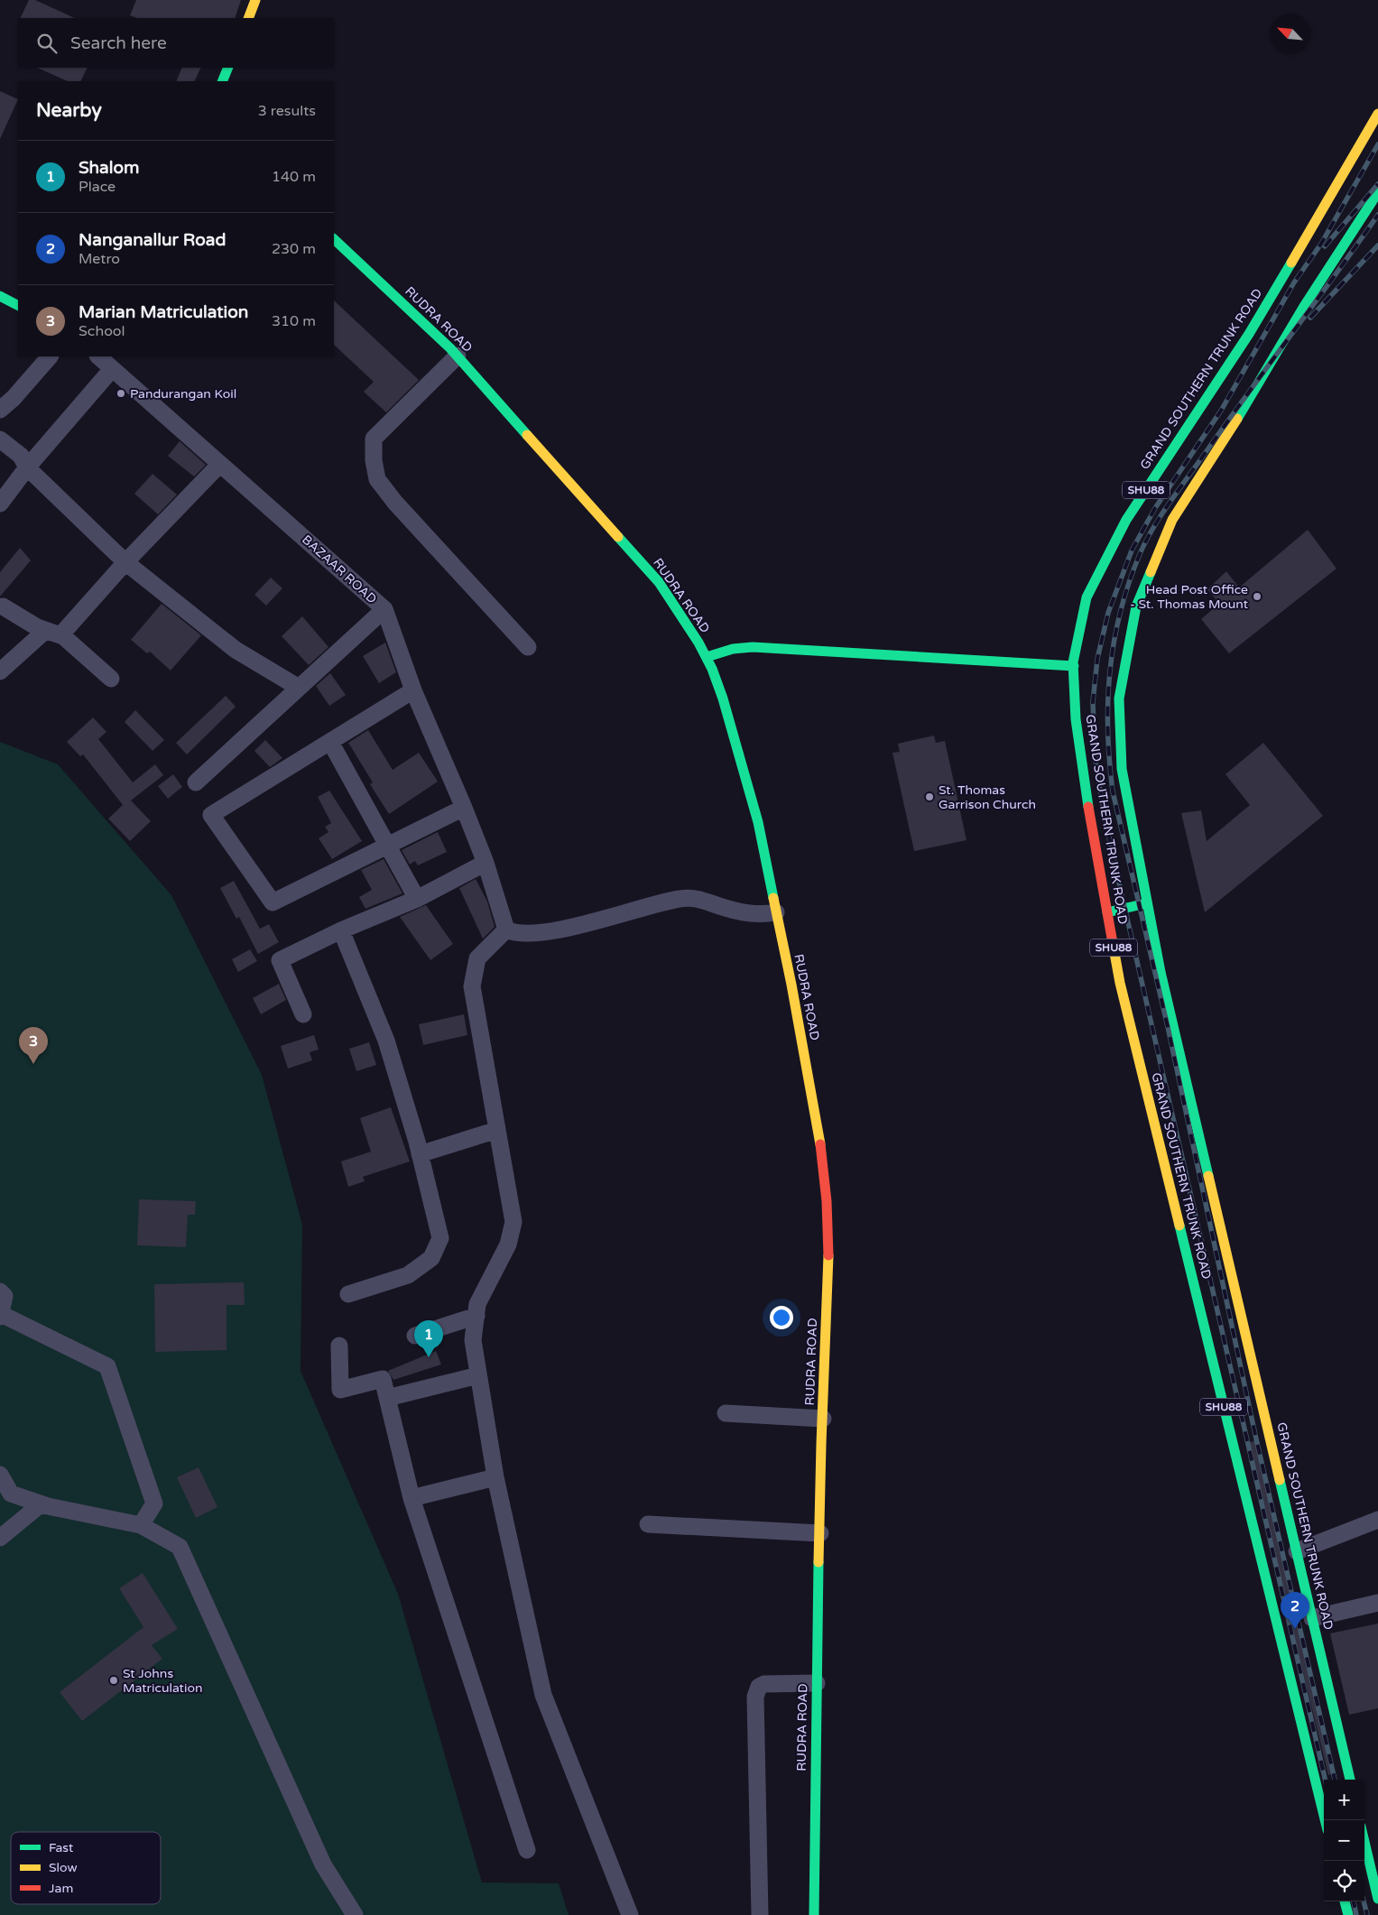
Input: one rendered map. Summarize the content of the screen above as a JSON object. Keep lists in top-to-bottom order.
{
  "streets": {
    "main road": ["RUDRA ROAD", "GRAND SOUTHERN TRUNK ROAD", "SHU88"],
    "street": ["BAZAAR ROAD"]
  },
  "places": [
    "Pandurangan Koil",
    "Head Post Office - St. Thomas Mount",
    "St. Thomas Garrison Church",
    "St Johns Matriculation"
  ],
  "legend": ["Fast", "Slow", "Jam"],
  "north": "top left",
  "page": {
    "search": "Search here",
    "heading": ["Nearby", "3 results"],
    "list": [
      {
        "mark": "1",
        "name": "Shalom",
        "note": "Place",
        "value": "140 m"
      },
      {
        "mark": "2",
        "name": "Nanganallur Road",
        "note": "Metro",
        "value": "230 m"
      },
      {
        "mark": "3",
        "name": "Marian Matriculation",
        "note": "School",
        "value": "310 m"
      }
    ],
    "pins": ["3", "1", "2"],
    "map_buttons": ["+", "−"]
  }
}
